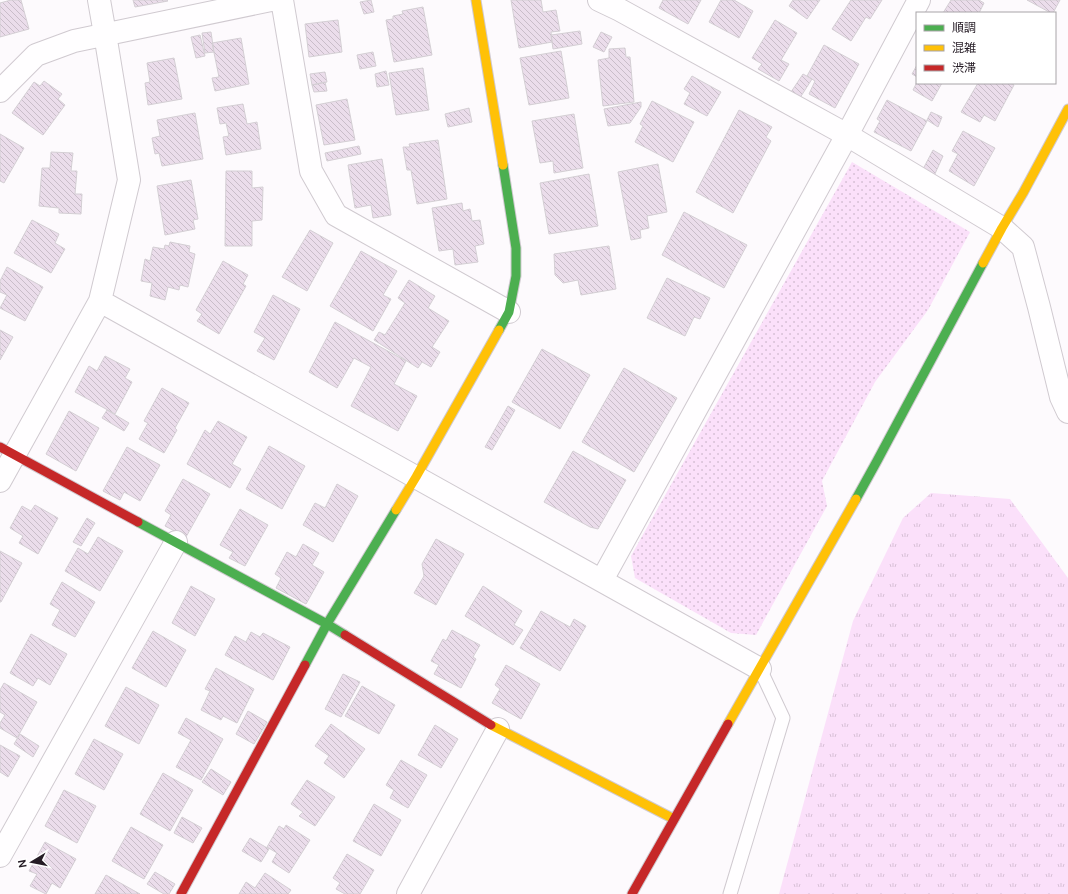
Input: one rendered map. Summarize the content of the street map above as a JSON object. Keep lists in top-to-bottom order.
{
  "legend": ["順調", "混雑", "渋滞"],
  "north": "left"
}
